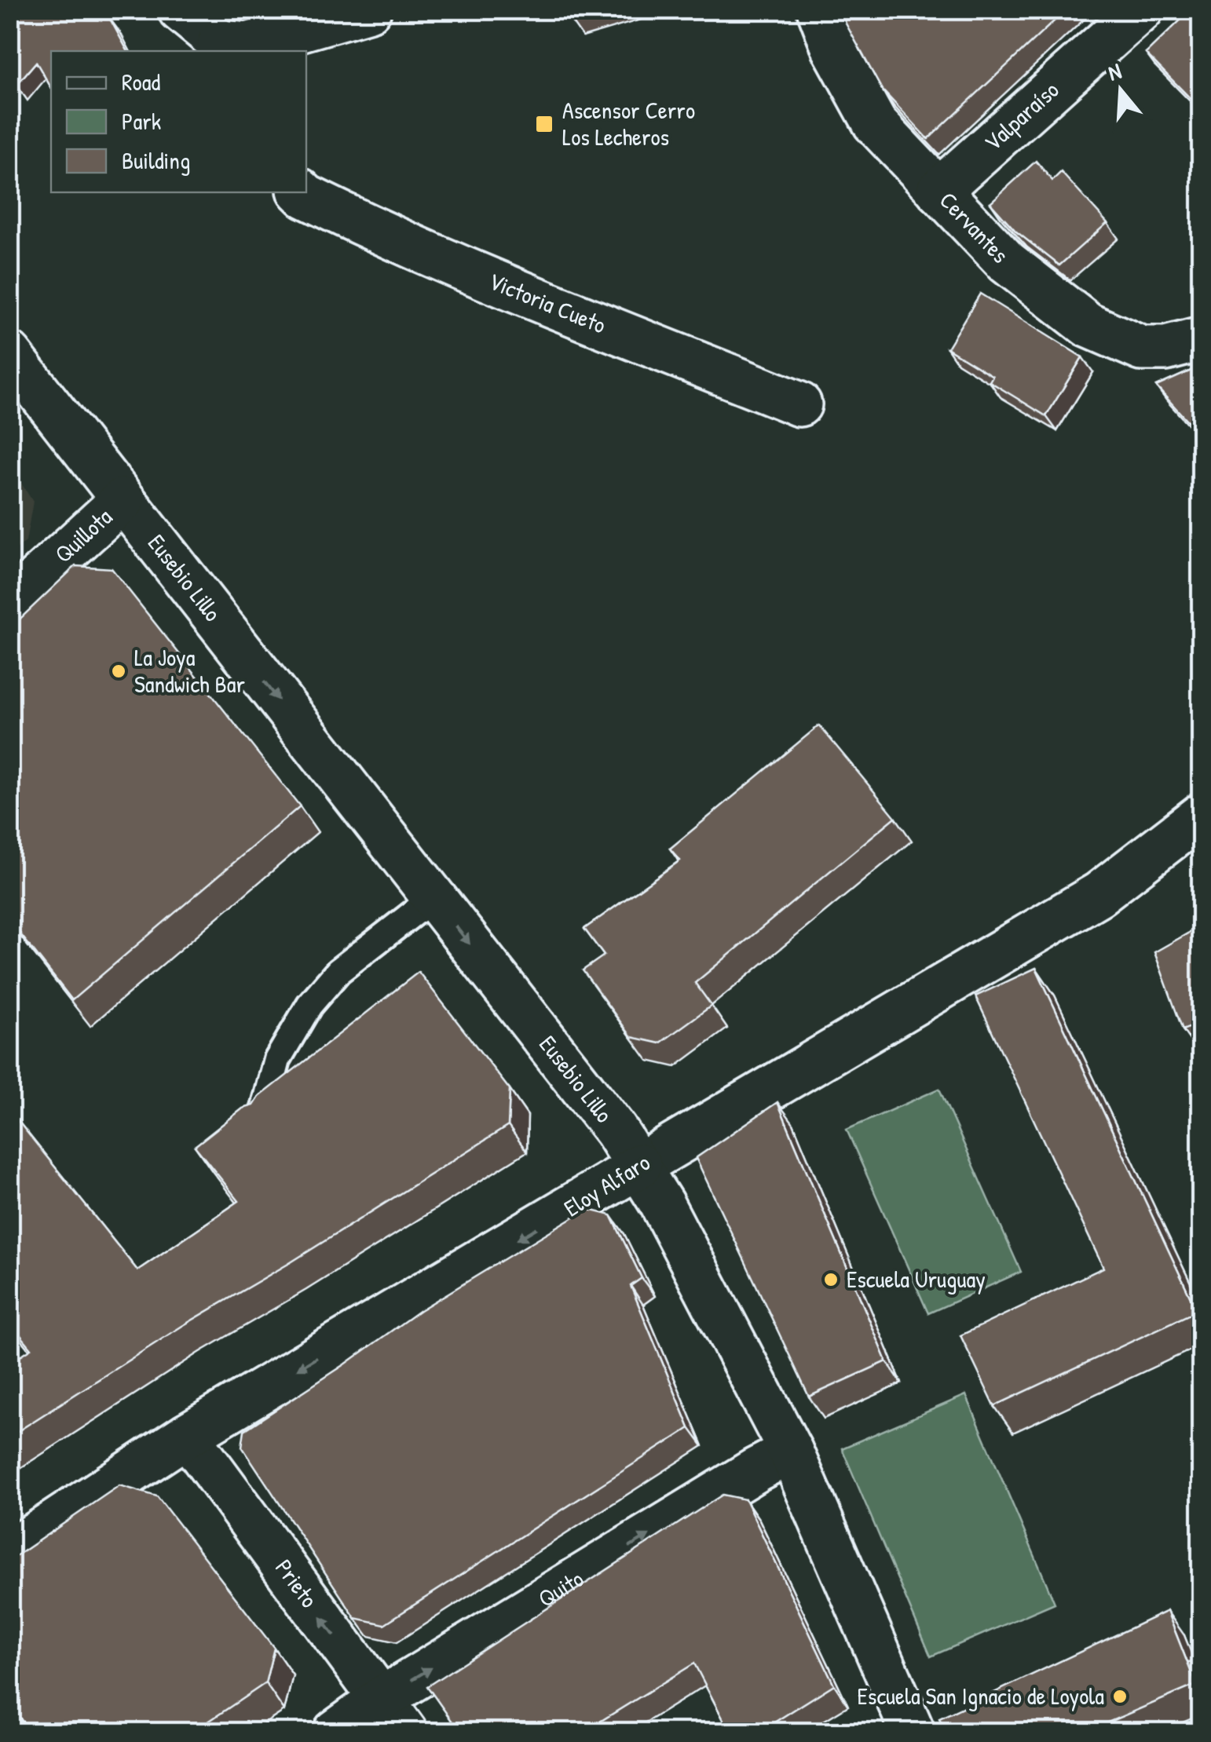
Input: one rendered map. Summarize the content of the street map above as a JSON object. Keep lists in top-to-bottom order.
{
  "streets": {
    "street": [
      "Valparaíso",
      "Cervantes",
      "Victoria Cueto",
      "Quillota",
      "Eusebio Lillo",
      "Eloy Alfaro",
      "Prieto",
      "Quito"
    ]
  },
  "crossings": [
    ["Valparaíso", "Cervantes"],
    ["Quillota", "Eusebio Lillo"],
    ["Eusebio Lillo", "Eloy Alfaro"],
    ["Eusebio Lillo", "Quito"],
    ["Eloy Alfaro", "Prieto"],
    ["Prieto", "Quito"]
  ],
  "one_way": [
    "Eusebio Lillo",
    "Eloy Alfaro",
    "Prieto",
    "Quito"
  ],
  "places": {
    "transit": ["Ascensor Cerro Los Lecheros"],
    "other": ["La Joya Sandwich Bar", "Escuela Uruguay", "Escuela San Ignacio de Loyola"]
  },
  "legend": ["Road", "Park", "Building"],
  "north": "top"
}
